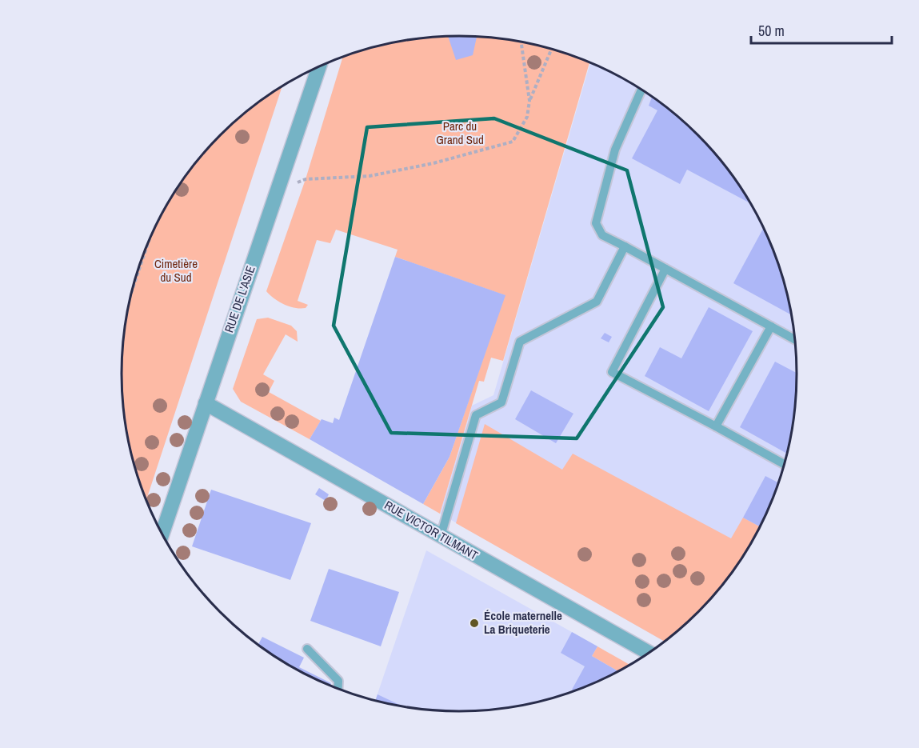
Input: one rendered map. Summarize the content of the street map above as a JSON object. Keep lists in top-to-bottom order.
{
  "streets": {
    "street": ["RUE DE L'ASIE", "RUE VICTOR TILMANT"]
  },
  "crossings": [
    ["RUE DE L'ASIE", "RUE VICTOR TILMANT"]
  ],
  "parks": ["Parc du Grand Sud", "Cimetière du Sud"],
  "places": ["École maternelle La Briqueterie"],
  "scale_bar": "50 m"
}
